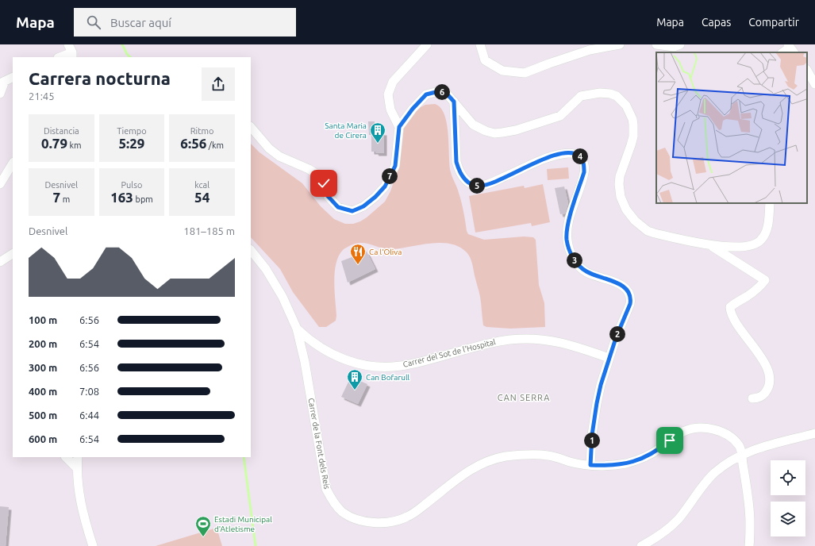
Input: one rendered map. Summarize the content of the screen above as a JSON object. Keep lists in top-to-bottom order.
{
  "streets": {
    "street": ["Carrer del Sot de l'Hospital", "Carrer de la Font dels Reis"]
  },
  "crossings": [
    ["Carrer del Sot de l'Hospital", "Carrer de la Font dels Reis"]
  ],
  "districts": ["CAN SERRA"],
  "places": {
    "building": ["Santa Maria de Cirera", "Can Bofarull"],
    "restaurant": ["Ca l'Oliva"],
    "sports": ["Estadi Municipal d'Atletisme"]
  },
  "page": {
    "header": "Mapa",
    "search": "Buscar aquí",
    "nav": ["Mapa", "Capas", "Compartir"],
    "heading": ["Carrera nocturna", "21:45"],
    "pins": [
      "6",
      "4",
      "7",
      "5",
      "3",
      "2",
      "1"
    ],
    "stats": [
      ["Distancia", "0.79 km"],
      ["Tiempo", "5:29"],
      ["Ritmo", "6:56 /km"],
      ["Desnivel", "7 m"],
      ["Pulso", "163 bpm"],
      ["kcal", "54"]
    ],
    "chart": ["Desnivel", "181–185 m"],
    "list": [
      {
        "name": "100 m",
        "note": "6:56"
      },
      {
        "name": "200 m",
        "note": "6:54"
      },
      {
        "name": "300 m",
        "note": "6:56"
      },
      {
        "name": "400 m",
        "note": "7:08"
      },
      {
        "name": "500 m",
        "note": "6:44"
      },
      {
        "name": "600 m",
        "note": "6:54"
      }
    ]
  }
}
